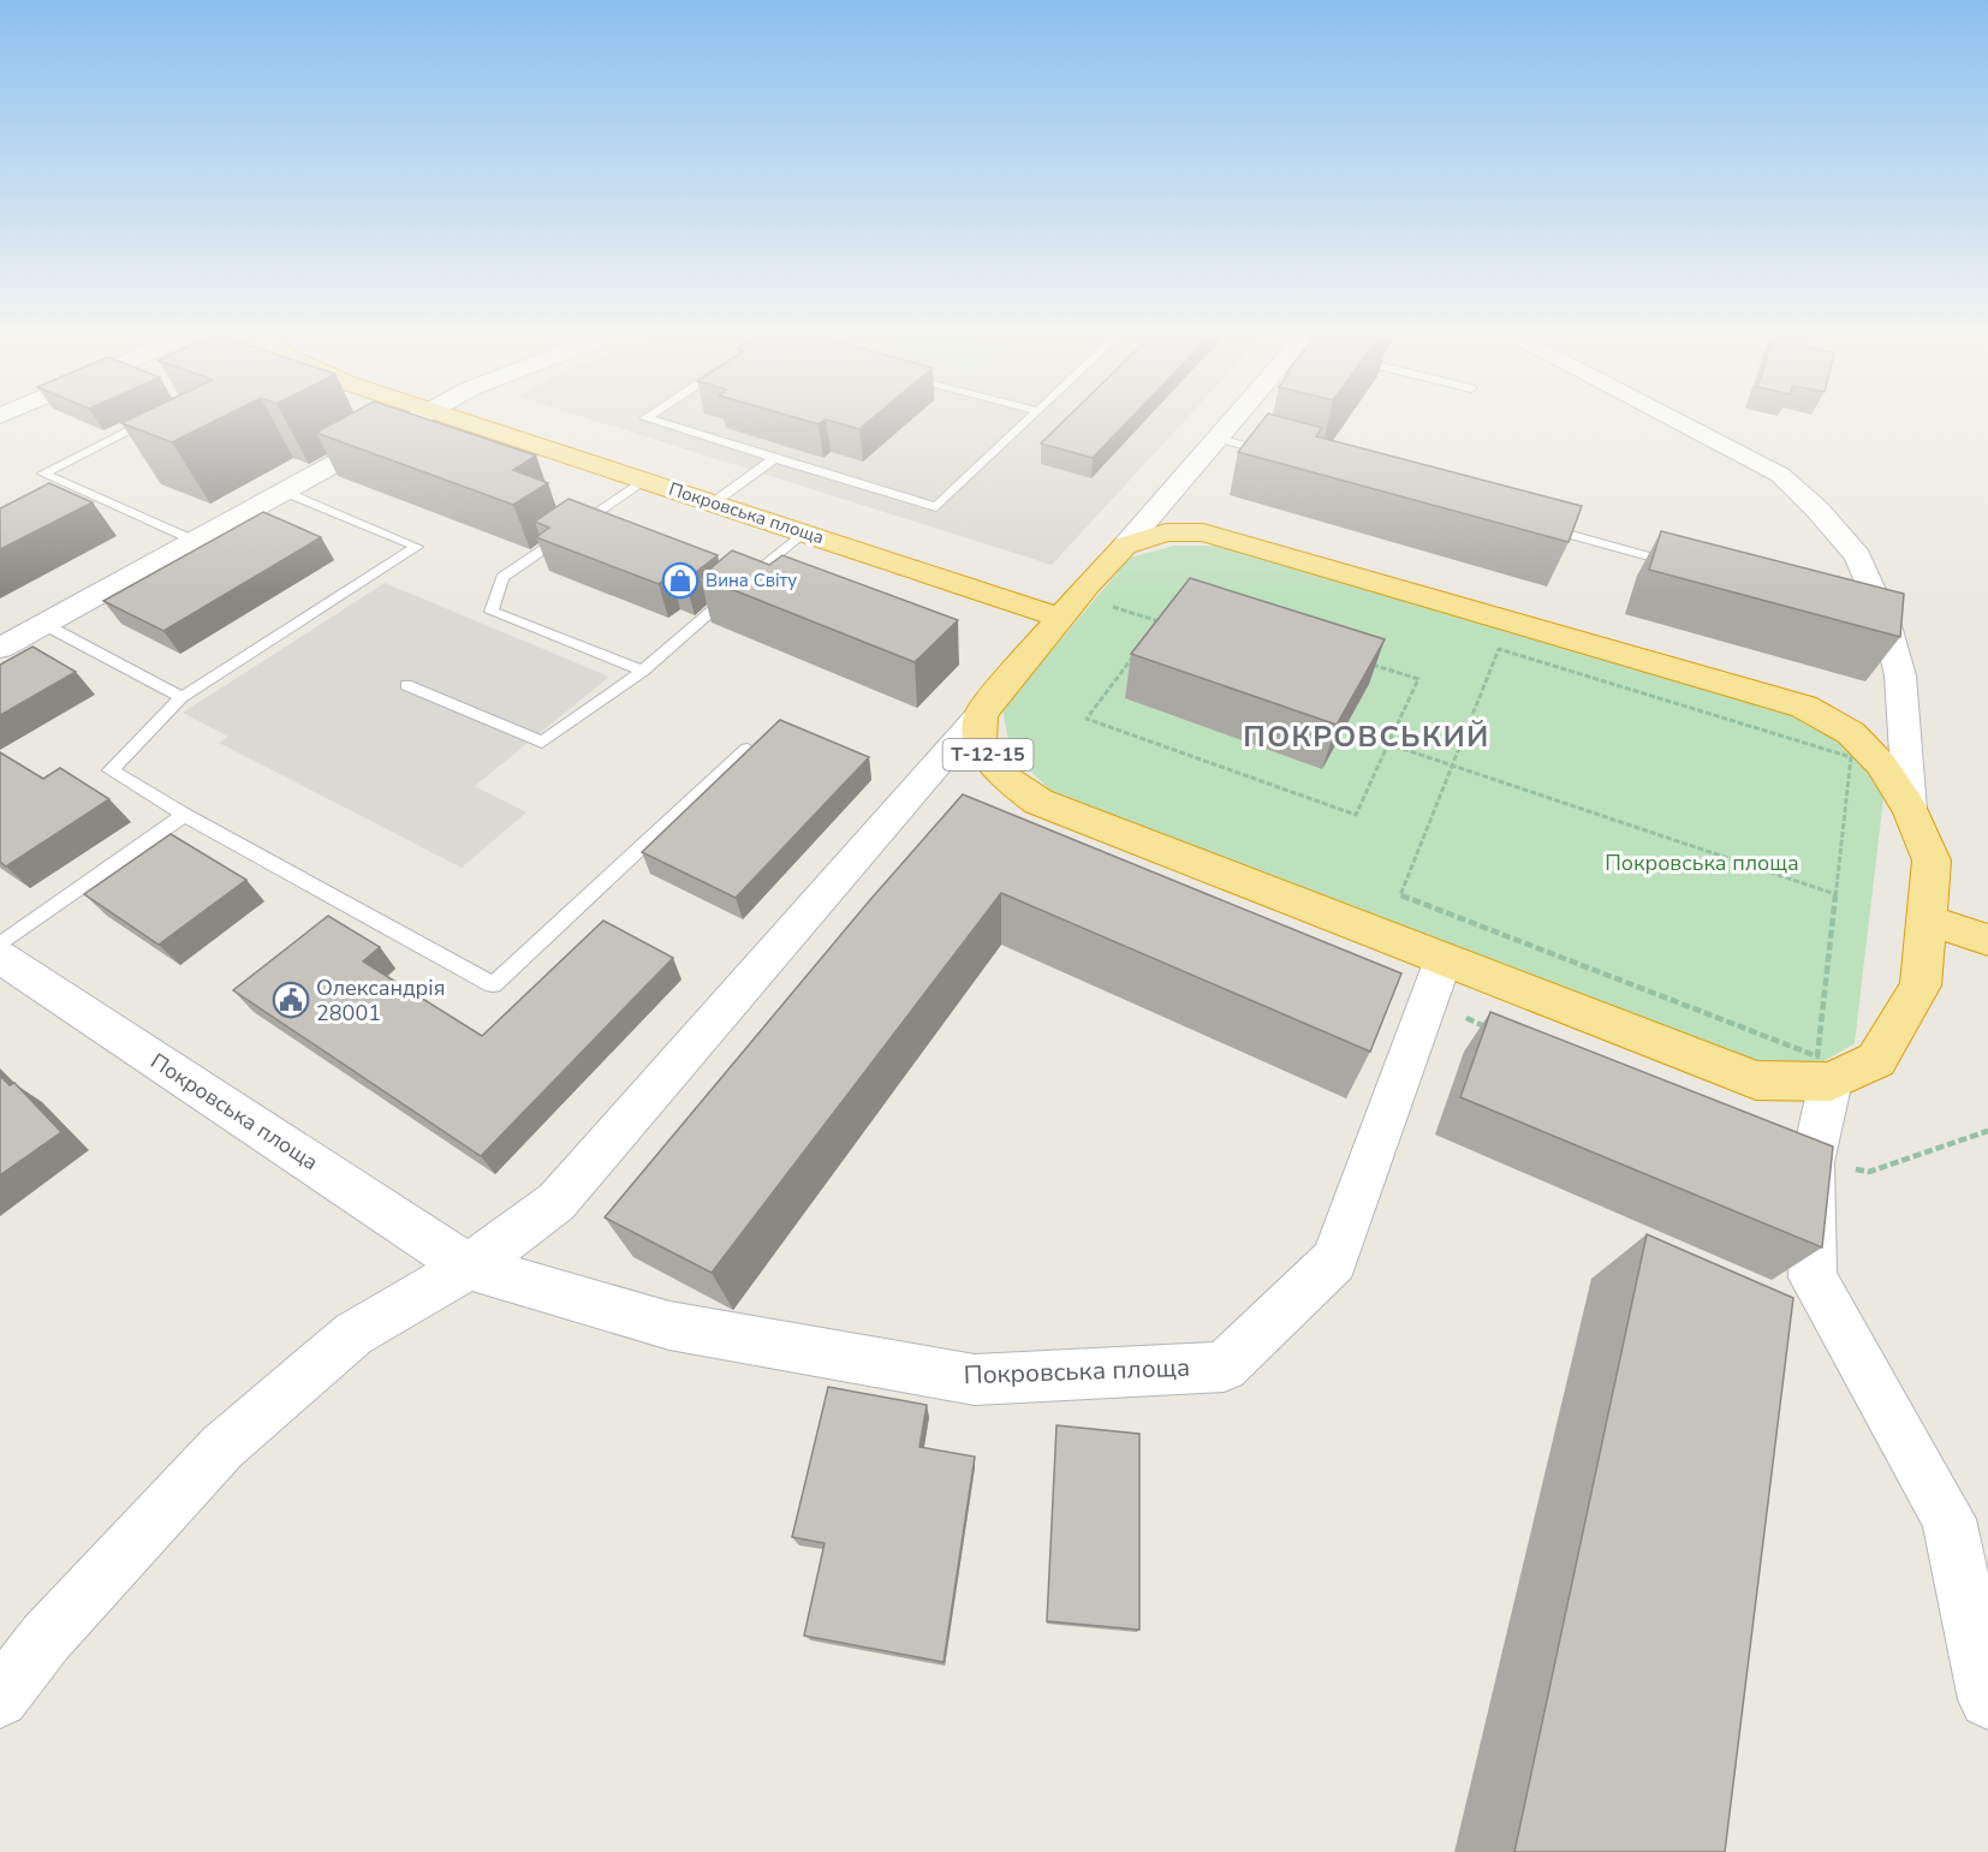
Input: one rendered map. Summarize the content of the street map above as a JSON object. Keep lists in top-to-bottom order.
{
  "streets": {
    "highway": ["Покровська площа", "Т-12-15"]
  },
  "crossings": [
    ["Покровська площа", "Т-12-15"]
  ],
  "districts": ["ПОКРОВСЬКИЙ"],
  "parks": ["Покровська площа"],
  "places": {
    "shop": ["Вина Світу"],
    "public building": ["Олександрія 28001"]
  }
}
